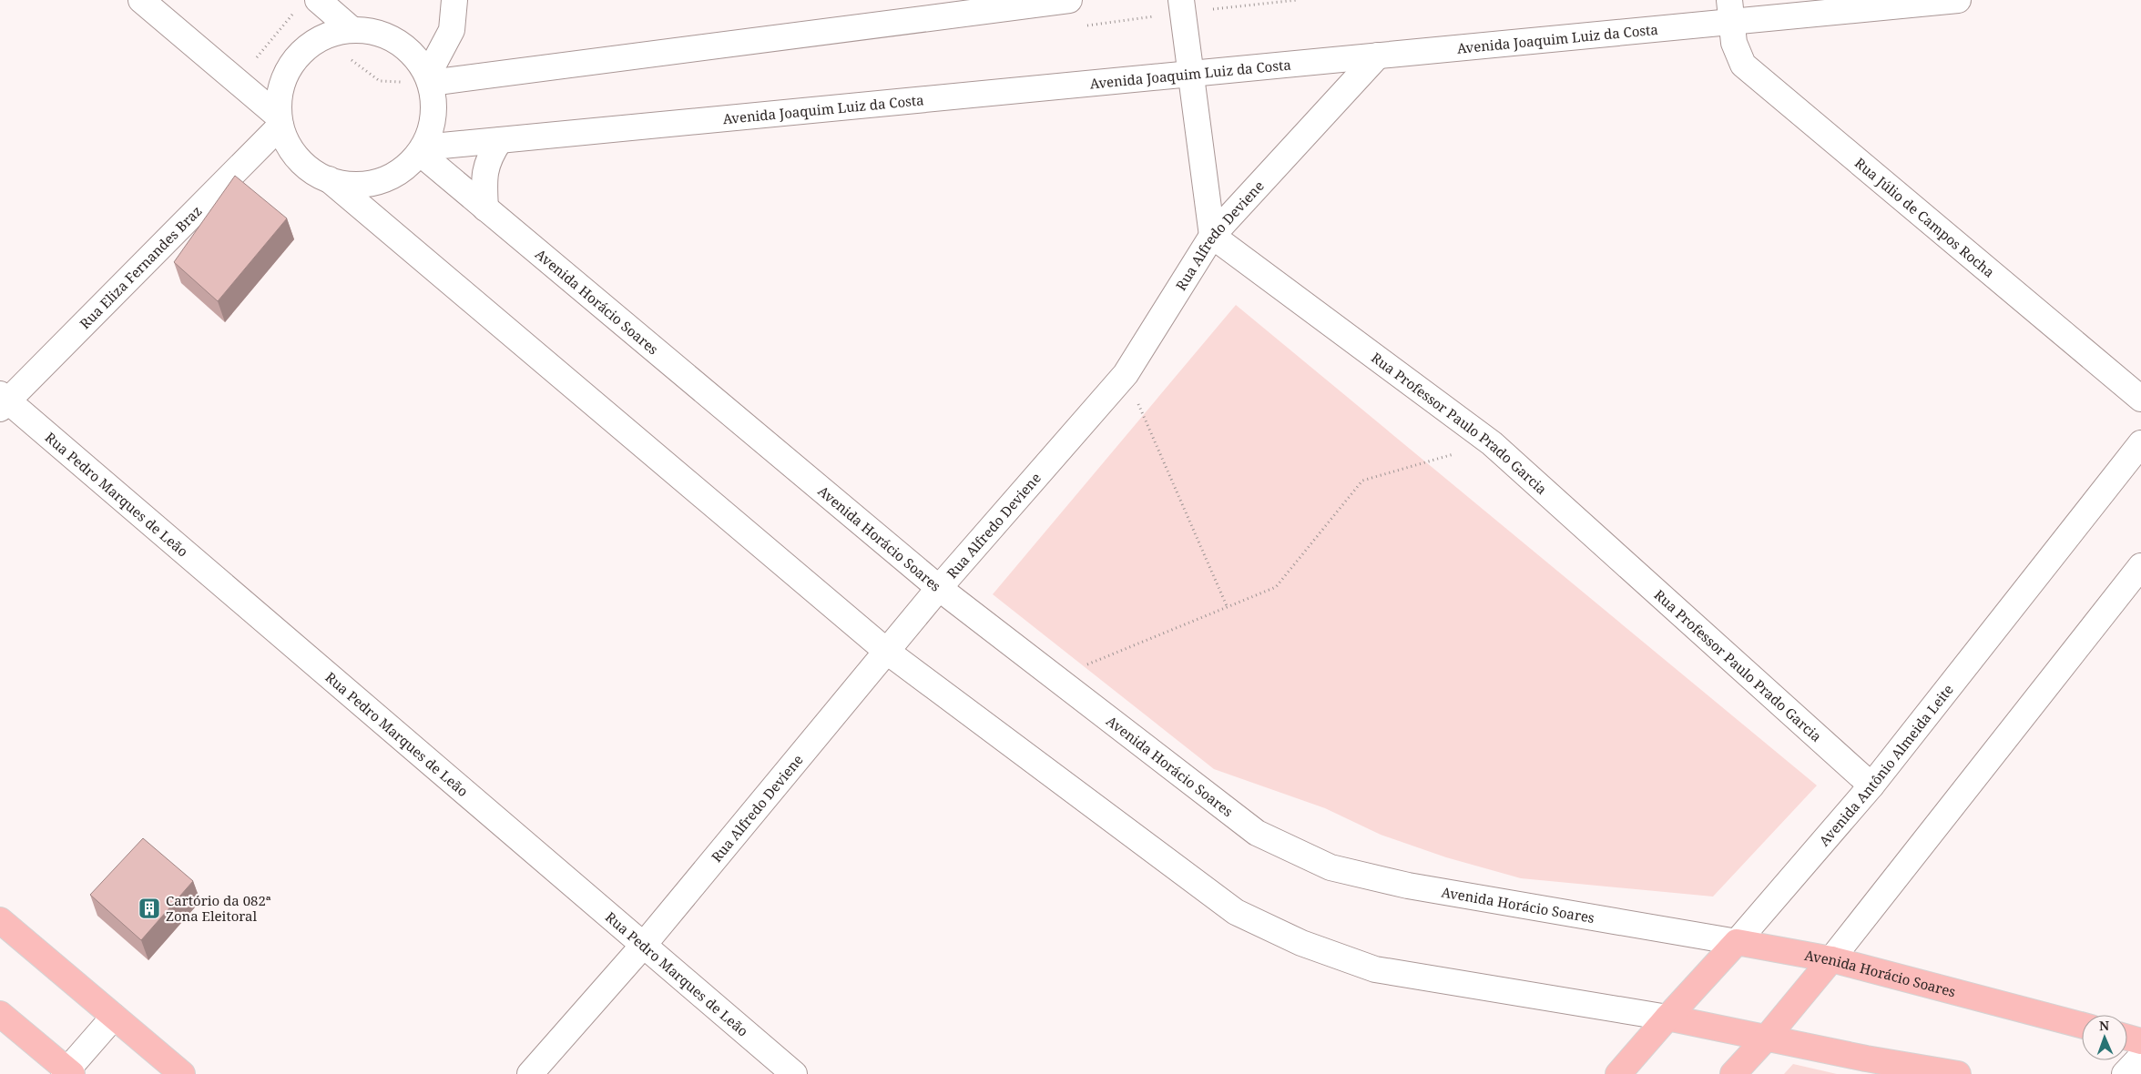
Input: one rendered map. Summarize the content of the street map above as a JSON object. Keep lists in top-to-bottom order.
{
  "streets": {
    "main road": ["Avenida Horácio Soares", "Avenida Antônio Almeida Leite"],
    "street": [
      "Avenida Joaquim Luiz da Costa",
      "Rua Júlio de Campos Rocha",
      "Rua Alfredo Deviene",
      "Rua Eliza Fernandes Braz",
      "Rua Professor Paulo Prado Garcia",
      "Rua Pedro Marques de Leão"
    ]
  },
  "crossings": [
    ["Avenida Joaquim Luiz da Costa", "Rua Júlio de Campos Rocha"],
    ["Avenida Joaquim Luiz da Costa", "Rua Alfredo Deviene"],
    ["Avenida Joaquim Luiz da Costa", "Rua Eliza Fernandes Braz"],
    ["Avenida Joaquim Luiz da Costa", "Avenida Horácio Soares"],
    ["Rua Alfredo Deviene", "Avenida Horácio Soares"],
    ["Rua Alfredo Deviene", "Rua Professor Paulo Prado Garcia"],
    ["Rua Alfredo Deviene", "Rua Pedro Marques de Leão"],
    ["Rua Eliza Fernandes Braz", "Avenida Horácio Soares"],
    ["Rua Eliza Fernandes Braz", "Rua Pedro Marques de Leão"],
    ["Avenida Horácio Soares", "Avenida Antônio Almeida Leite"],
    ["Rua Professor Paulo Prado Garcia", "Avenida Antônio Almeida Leite"]
  ],
  "places": {
    "building": ["Cartório da 082ª Zona Eleitoral"]
  },
  "north": "top"
}
